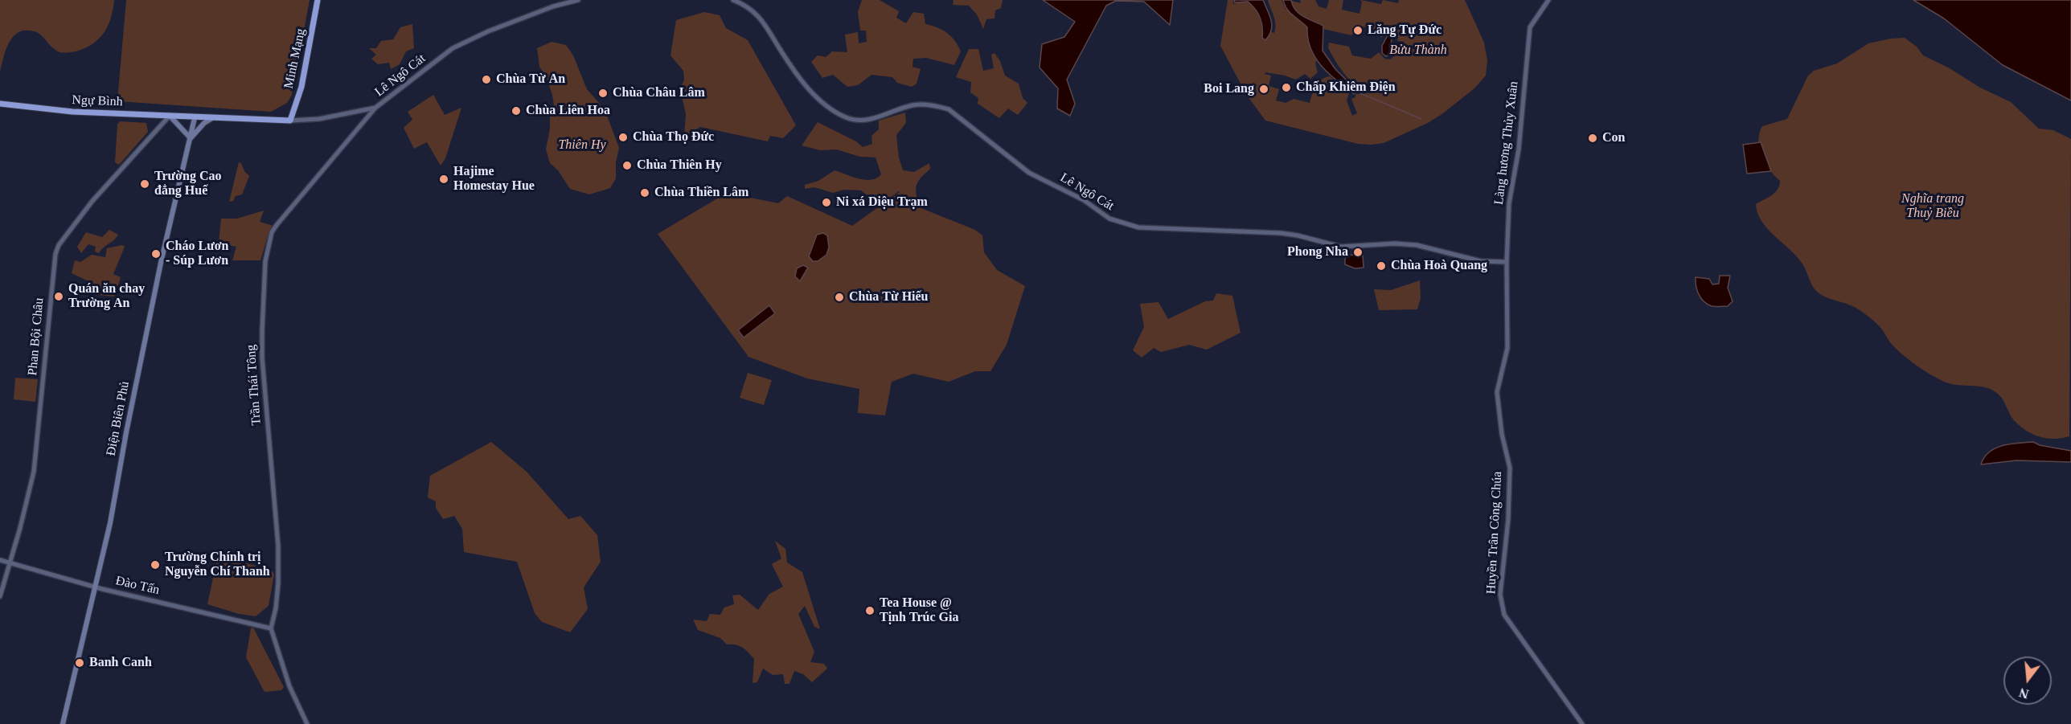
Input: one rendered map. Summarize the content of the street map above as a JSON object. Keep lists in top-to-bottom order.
{
  "streets": {
    "highway": ["Minh Mạng", "Lê Ngô Cát", "Ngự Bình"],
    "main road": ["Điện Biên Phủ"],
    "street": [
      "Làng hương Thủy Xuân",
      "Phan Bội Châu",
      "Trần Thái Tông",
      "Huyền Trân Công Chúa",
      "Đào Tấn"
    ]
  },
  "crossings": [
    ["Minh Mạng", "Lê Ngô Cát"],
    ["Lê Ngô Cát", "Ngự Bình"],
    ["Lê Ngô Cát", "Làng hương Thủy Xuân"],
    ["Lê Ngô Cát", "Trần Thái Tông"],
    ["Lê Ngô Cát", "Điện Biên Phủ"],
    ["Lê Ngô Cát", "Huyền Trân Công Chúa"],
    ["Ngự Bình", "Phan Bội Châu"],
    ["Ngự Bình", "Điện Biên Phủ"],
    ["Làng hương Thủy Xuân", "Huyền Trân Công Chúa"],
    ["Phan Bội Châu", "Đào Tấn"],
    ["Trần Thái Tông", "Đào Tấn"],
    ["Điện Biên Phủ", "Đào Tấn"]
  ],
  "parks": ["Bửu Thành", "Thiên Hy", "Nghĩa trang Thuỷ Biều"],
  "places": [
    "Lăng Tự Đức",
    "Chùa Từ An",
    "Chấp Khiêm Điện",
    "Boi Lang",
    "Chùa Châu Lâm",
    "Chùa Liên Hoa",
    "Chùa Thọ Đức",
    "Con",
    "Chùa Thiên Hy",
    "Hajime Homestay Hue",
    "Trường Cao đẳng Huế",
    "Chùa Thiền Lâm",
    "Ni xá Diệu Trạm",
    "Phong Nha",
    "Cháo Lươn - Súp Lươn",
    "Chùa Hoà Quang",
    "Quán ăn chay Trường An",
    "Chùa Từ Hiếu",
    "Trường Chính trị Nguyễn Chí Thanh",
    "Tea House @ Tịnh Trúc Gia",
    "Banh Canh"
  ],
  "north": "bottom"
}
